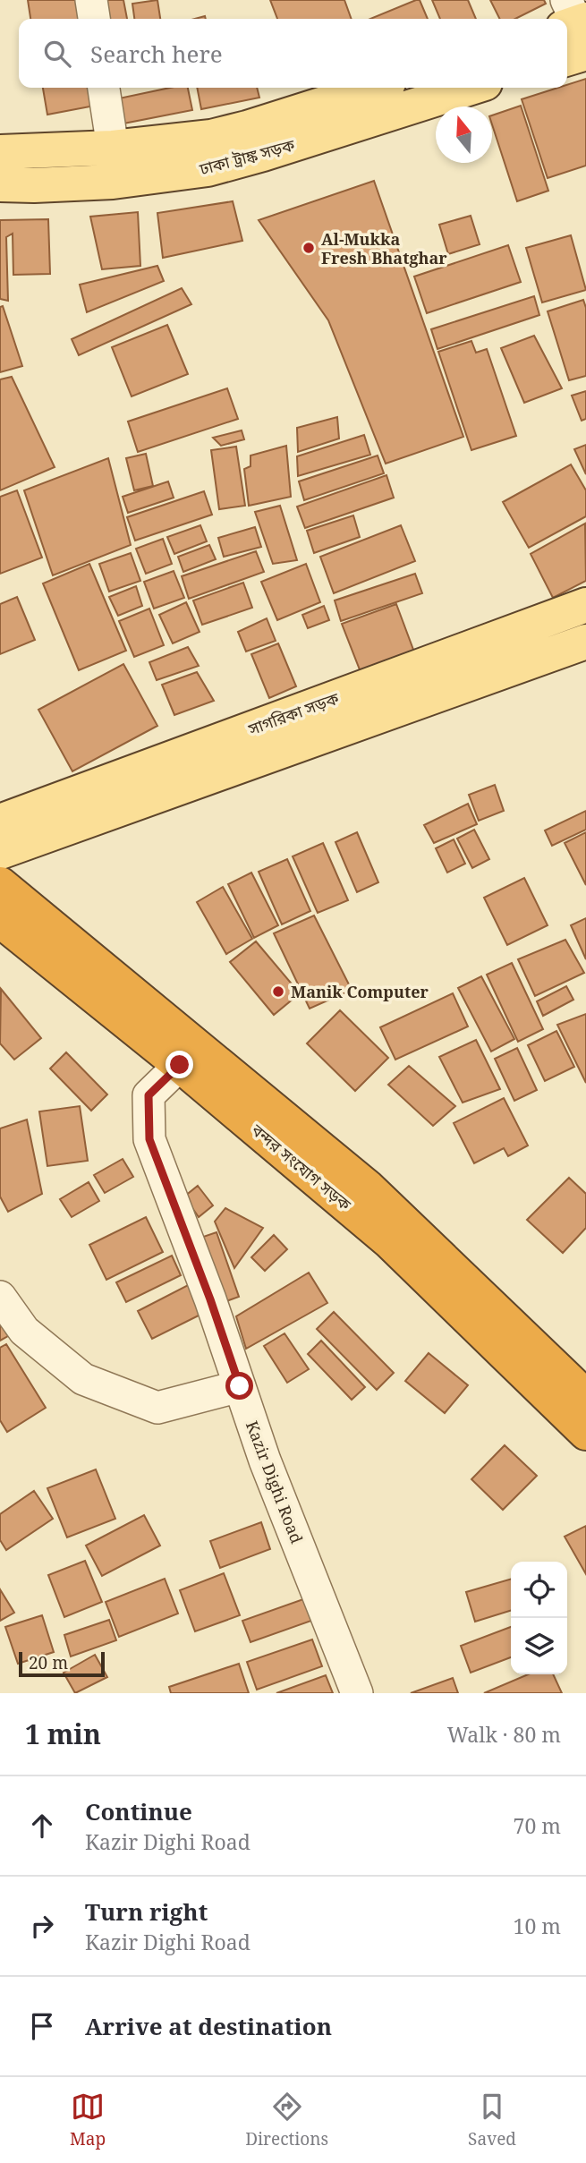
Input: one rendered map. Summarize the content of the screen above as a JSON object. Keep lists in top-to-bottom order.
{
  "streets": {
    "highway": ["বন্দর সংযোগ সড়ক"],
    "main road": ["ঢাকা ট্রাঙ্ক সড়ক", "সাগরিকা সড়ক"],
    "street": ["Kazir Dighi Road"]
  },
  "crossings": [
    ["বন্দর সংযোগ সড়ক", "Kazir Dighi Road"]
  ],
  "places": ["Al-Mukka Fresh Bhatghar", "Manik Computer"],
  "scale_bar": "20 m",
  "north": "top",
  "page": {
    "search": "Search here",
    "scale": "20 m",
    "heading": ["1 min", "Walk · 80 m"],
    "list": [
      ["Continue", "Kazir Dighi Road", "70 m"],
      ["Turn right", "Kazir Dighi Road", "10 m"],
      "Arrive at destination"
    ],
    "nav": ["Map", "Directions", "Saved"]
  }
}
